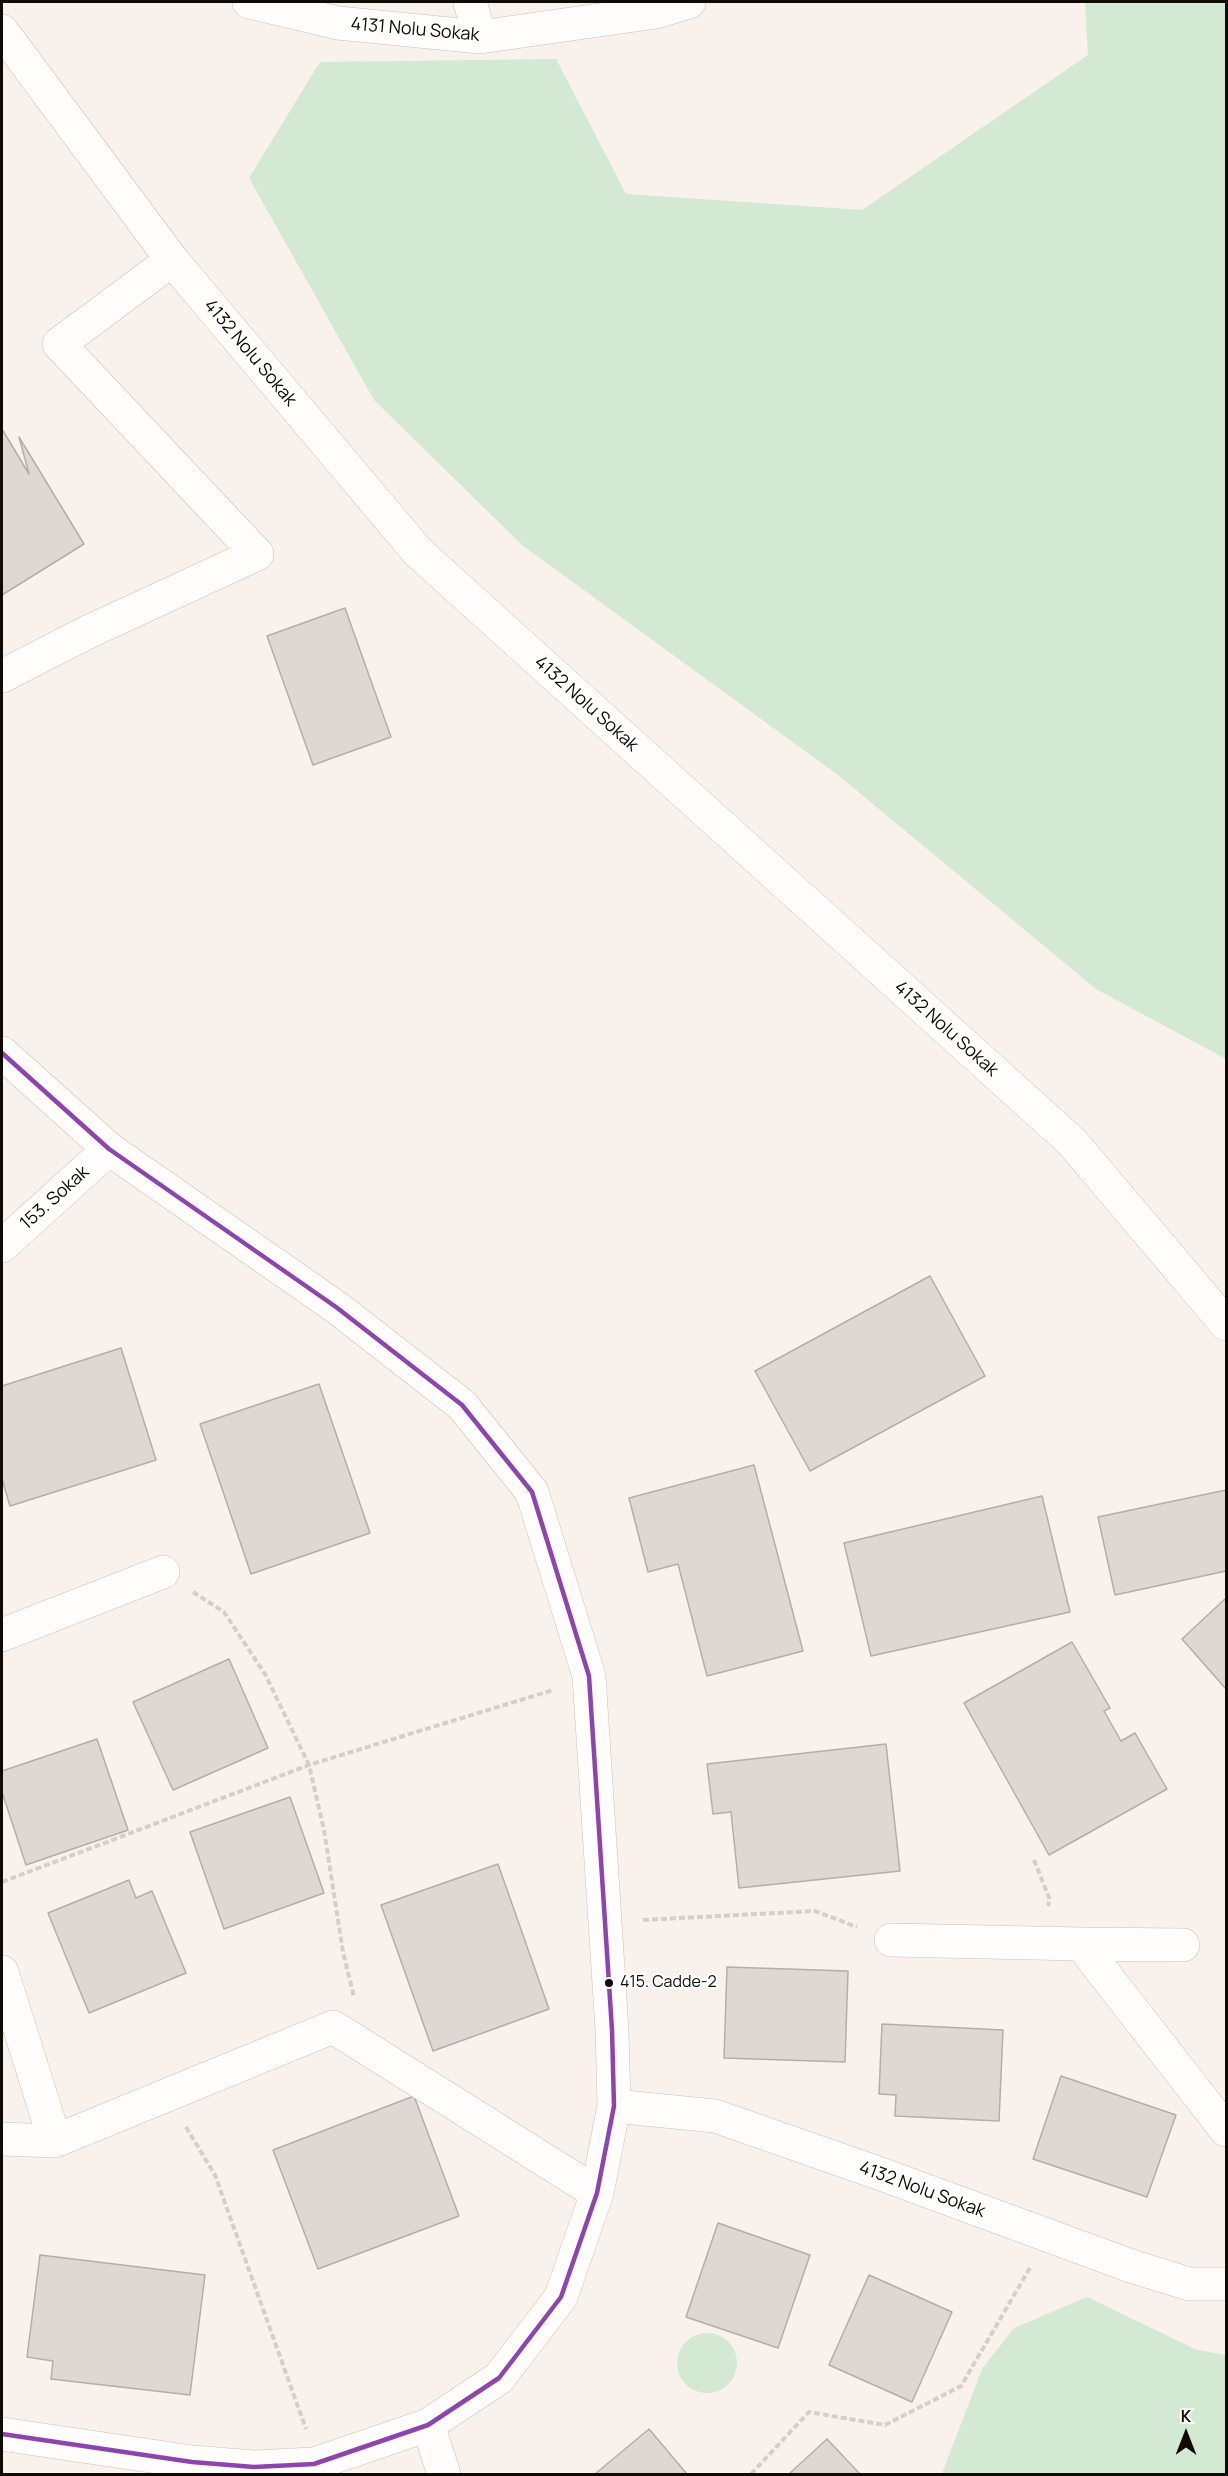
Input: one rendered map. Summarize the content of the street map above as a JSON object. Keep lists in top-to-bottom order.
{
  "streets": {
    "street": ["4131 Nolu Sokak", "4132 Nolu Sokak", "153. Sokak"]
  },
  "places": ["415. Cadde-2"],
  "north": "top"
}
